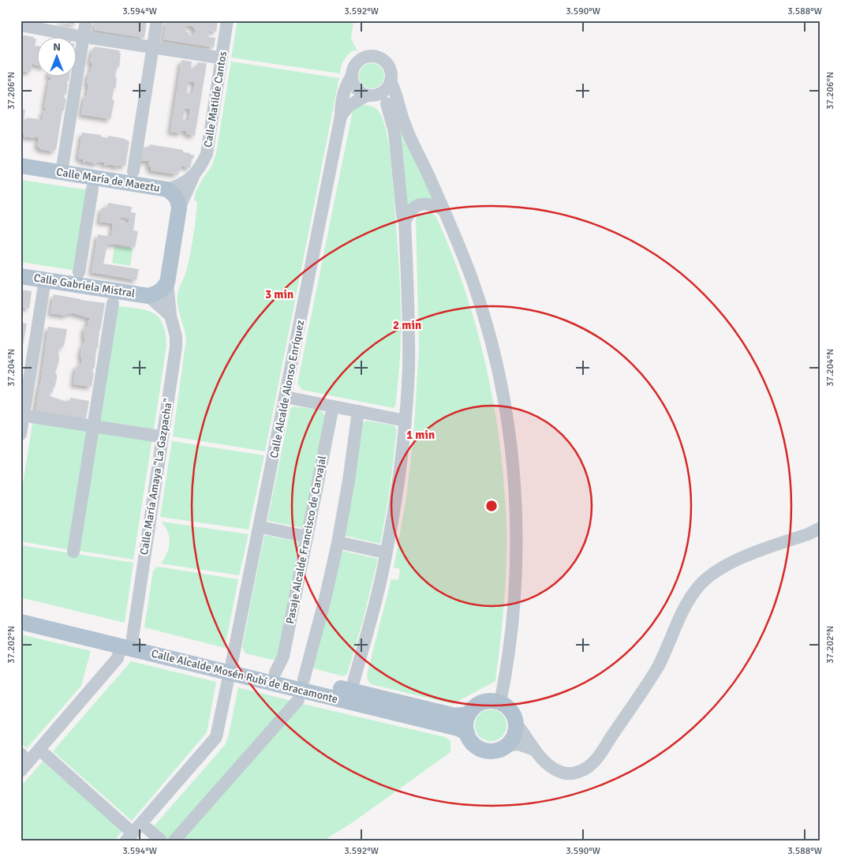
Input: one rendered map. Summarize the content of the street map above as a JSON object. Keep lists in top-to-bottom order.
{
  "streets": {
    "main road": ["Calle María de Maeztu", "Calle Gabriela Mistral", "Calle Alcalde Mosén Rubí de Bracamonte"],
    "street": [
      "Calle Matilde Cantos",
      "Calle Alcalde Alonso Enríquez",
      "Calle María Amaya \"La Gazpacha\"",
      "Pasaje Alcalde Francisco de Carvajal"
    ]
  },
  "crossings": [
    ["Calle Matilde Cantos", "Calle María de Maeztu"],
    ["Calle Alcalde Alonso Enríquez", "Calle Alcalde Mosén Rubí de Bracamonte"],
    ["Calle María Amaya \"La Gazpacha\"", "Calle Alcalde Mosén Rubí de Bracamonte"],
    ["Pasaje Alcalde Francisco de Carvajal", "Calle Alcalde Mosén Rubí de Bracamonte"]
  ],
  "north": "top",
  "coordinates": [
    "3.594°W",
    "3.592°W",
    "3.590°W",
    "3.588°W",
    "37.206°N",
    "37.204°N",
    "37.202°N"
  ],
  "rings": ["3 min", "2 min", "1 min"]
}
